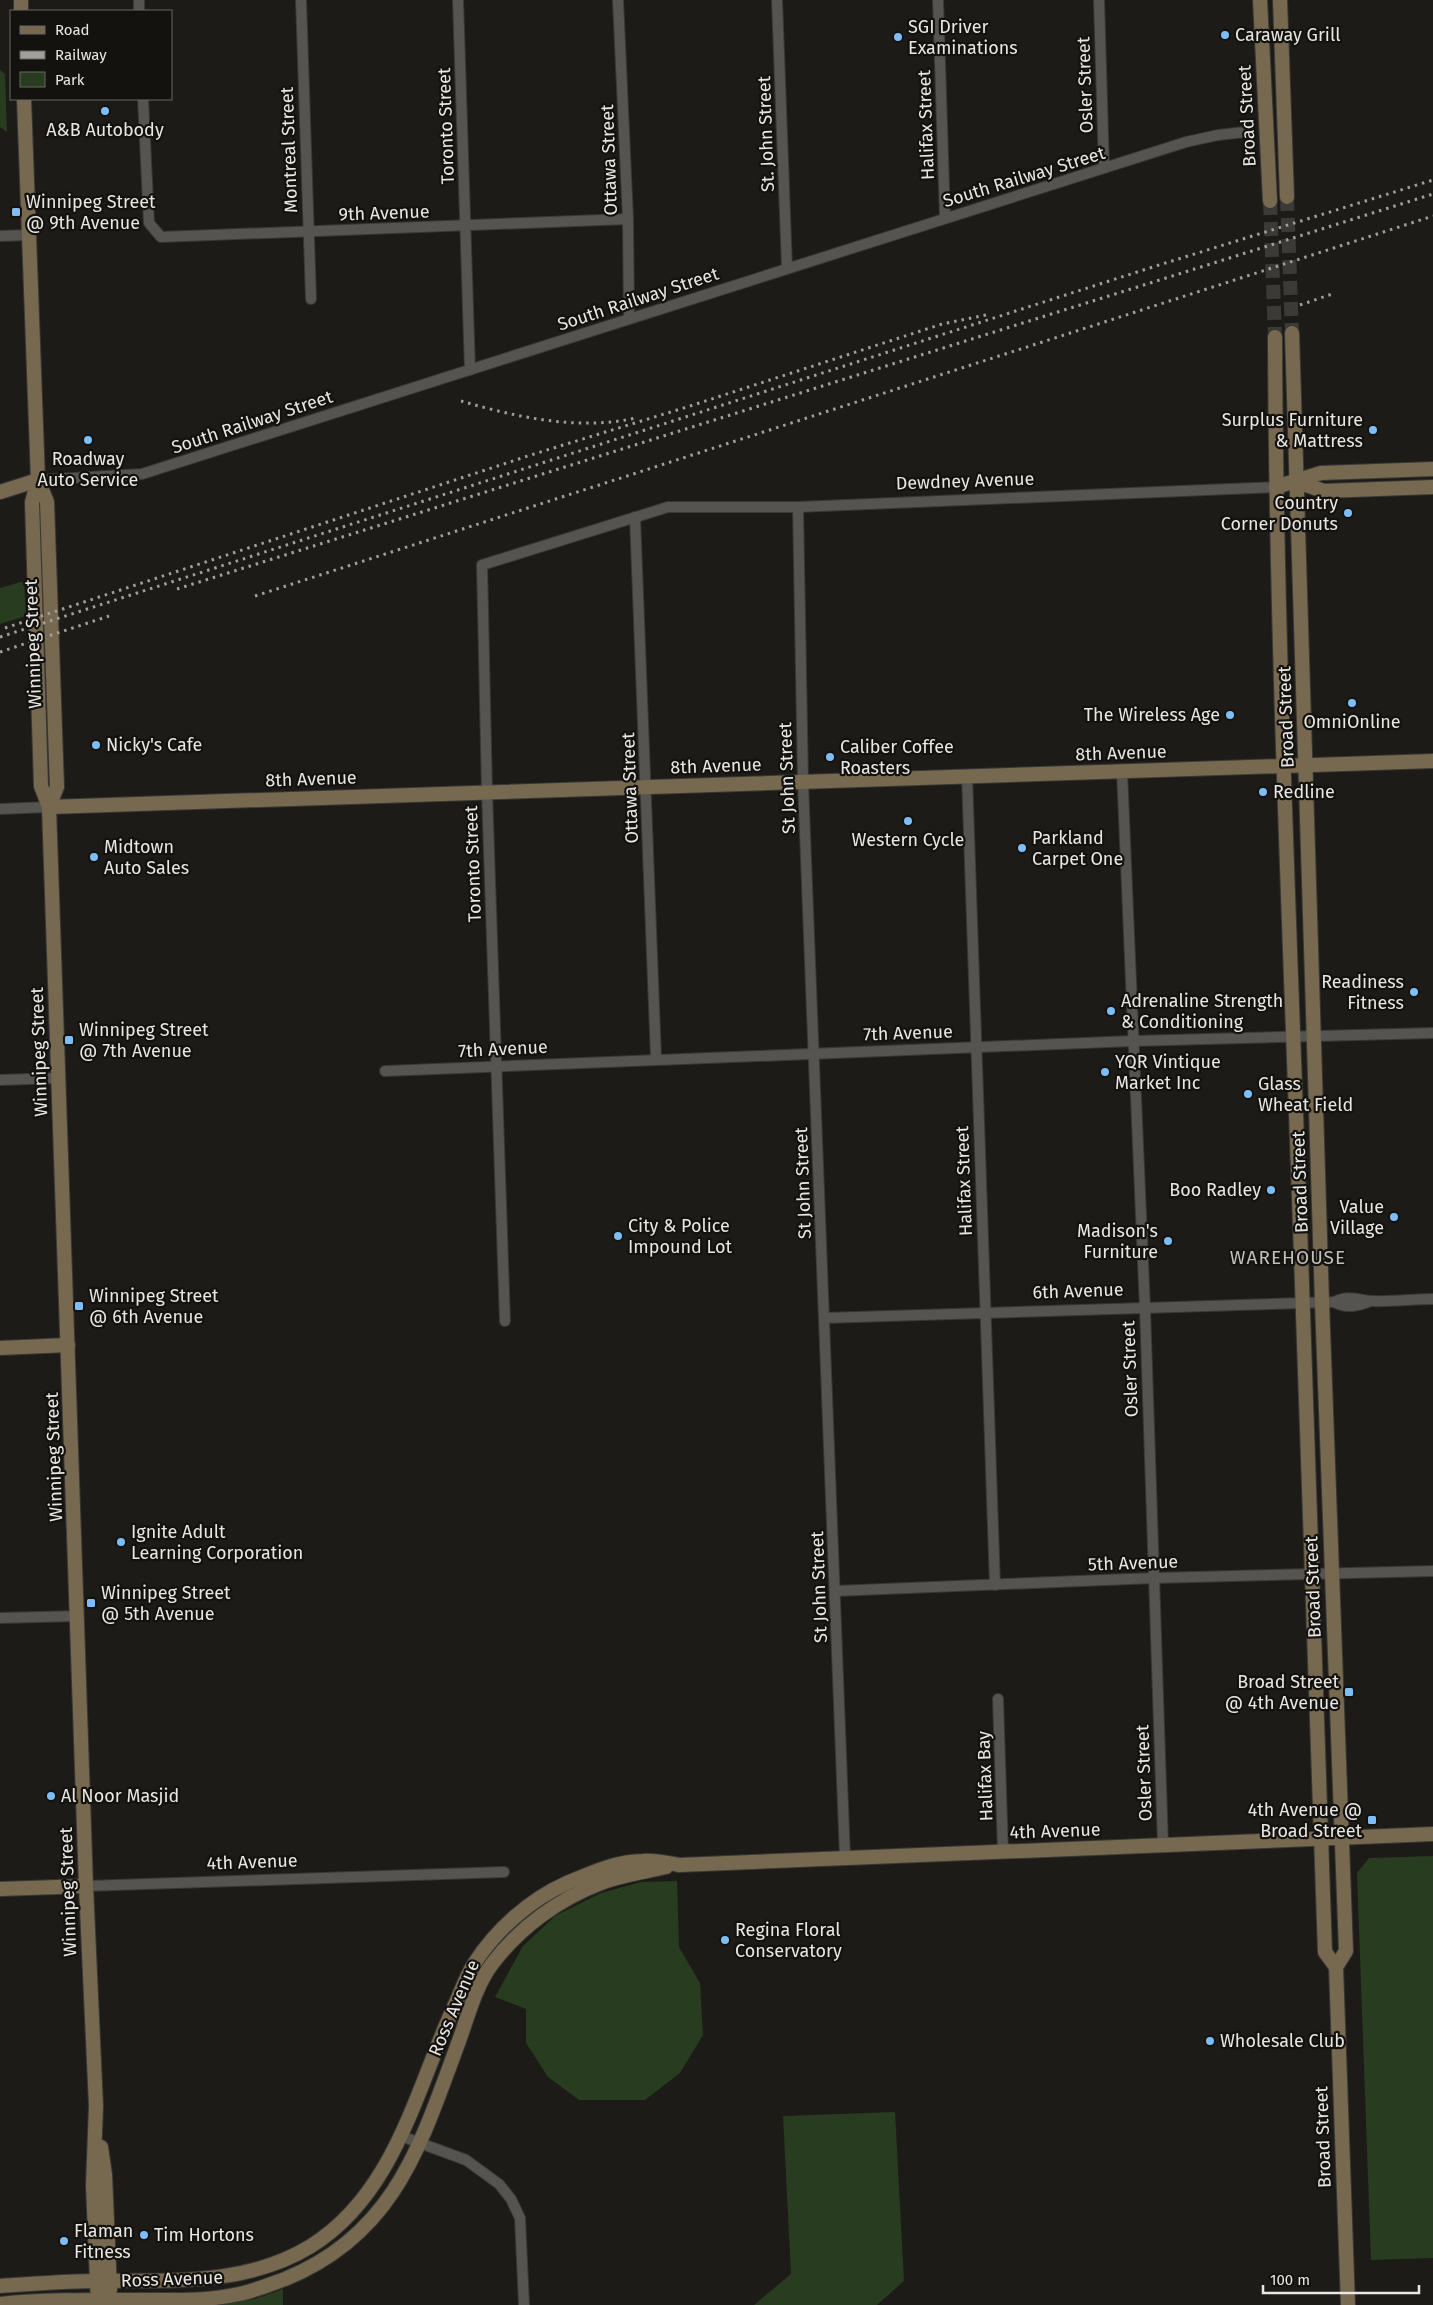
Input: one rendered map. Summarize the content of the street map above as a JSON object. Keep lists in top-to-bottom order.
{
  "streets": {
    "main road": [
      "Broad Street",
      "Dewdney Avenue",
      "Winnipeg Street",
      "8th Avenue",
      "4th Avenue",
      "Ross Avenue"
    ],
    "street": [
      "Osler Street",
      "Halifax Street",
      "Toronto Street",
      "St. John Street",
      "Montreal Street",
      "Ottawa Street",
      "South Railway Street",
      "9th Avenue",
      "St John Street",
      "7th Avenue",
      "6th Avenue",
      "5th Avenue",
      "Halifax Bay"
    ]
  },
  "crossings": [
    ["Osler Street", "South Railway Street"],
    ["Osler Street", "8th Avenue"],
    ["Osler Street", "7th Avenue"],
    ["Osler Street", "6th Avenue"],
    ["Osler Street", "5th Avenue"],
    ["Osler Street", "4th Avenue"],
    ["Broad Street", "Dewdney Avenue"],
    ["Broad Street", "8th Avenue"],
    ["Broad Street", "7th Avenue"],
    ["Broad Street", "6th Avenue"],
    ["Broad Street", "5th Avenue"],
    ["Broad Street", "4th Avenue"],
    ["Halifax Street", "South Railway Street"],
    ["Halifax Street", "8th Avenue"],
    ["Halifax Street", "7th Avenue"],
    ["Halifax Street", "6th Avenue"],
    ["Halifax Street", "5th Avenue"],
    ["Toronto Street", "Ottawa Street"],
    ["Toronto Street", "South Railway Street"],
    ["Toronto Street", "9th Avenue"],
    ["Toronto Street", "Dewdney Avenue"],
    ["Toronto Street", "8th Avenue"],
    ["Toronto Street", "7th Avenue"],
    ["St. John Street", "South Railway Street"],
    ["Montreal Street", "9th Avenue"],
    ["Ottawa Street", "South Railway Street"],
    ["Ottawa Street", "9th Avenue"],
    ["Ottawa Street", "Dewdney Avenue"],
    ["Ottawa Street", "8th Avenue"],
    ["Ottawa Street", "7th Avenue"],
    ["South Railway Street", "Winnipeg Street"],
    ["Dewdney Avenue", "St John Street"],
    ["Winnipeg Street", "8th Avenue"],
    ["Winnipeg Street", "4th Avenue"],
    ["Winnipeg Street", "Ross Avenue"],
    ["8th Avenue", "St John Street"],
    ["St John Street", "7th Avenue"],
    ["St John Street", "6th Avenue"],
    ["St John Street", "5th Avenue"],
    ["St John Street", "4th Avenue"],
    ["Halifax Bay", "4th Avenue"],
    ["4th Avenue", "Ross Avenue"]
  ],
  "districts": ["WAREHOUSE"],
  "places": {
    "other": [
      "Caraway Grill",
      "SGI Driver Examinations",
      "A&B Autobody",
      "Surplus Furniture & Mattress",
      "Roadway Auto Service",
      "Country Corner Donuts",
      "OmniOnline",
      "The Wireless Age",
      "Nicky's Cafe",
      "Caliber Coffee Roasters",
      "Redline",
      "Western Cycle",
      "Parkland Carpet One",
      "Midtown Auto Sales",
      "Readiness Fitness",
      "Adrenaline Strength & Conditioning",
      "YQR Vintique Market Inc",
      "Glass Wheat Field",
      "Boo Radley",
      "Value Village",
      "City & Police Impound Lot",
      "Madison's Furniture",
      "Ignite Adult Learning Corporation",
      "Al Noor Masjid",
      "Regina Floral Conservatory",
      "Wholesale Club",
      "Tim Hortons",
      "Flaman Fitness"
    ],
    "transit": [
      "Winnipeg Street @ 9th Avenue",
      "Winnipeg Street @ 7th Avenue",
      "Winnipeg Street @ 6th Avenue",
      "Winnipeg Street @ 5th Avenue",
      "Broad Street @ 4th Avenue",
      "4th Avenue @ Broad Street"
    ]
  },
  "legend": ["Road", "Railway", "Park"],
  "scale_bar": "100 m"
}
